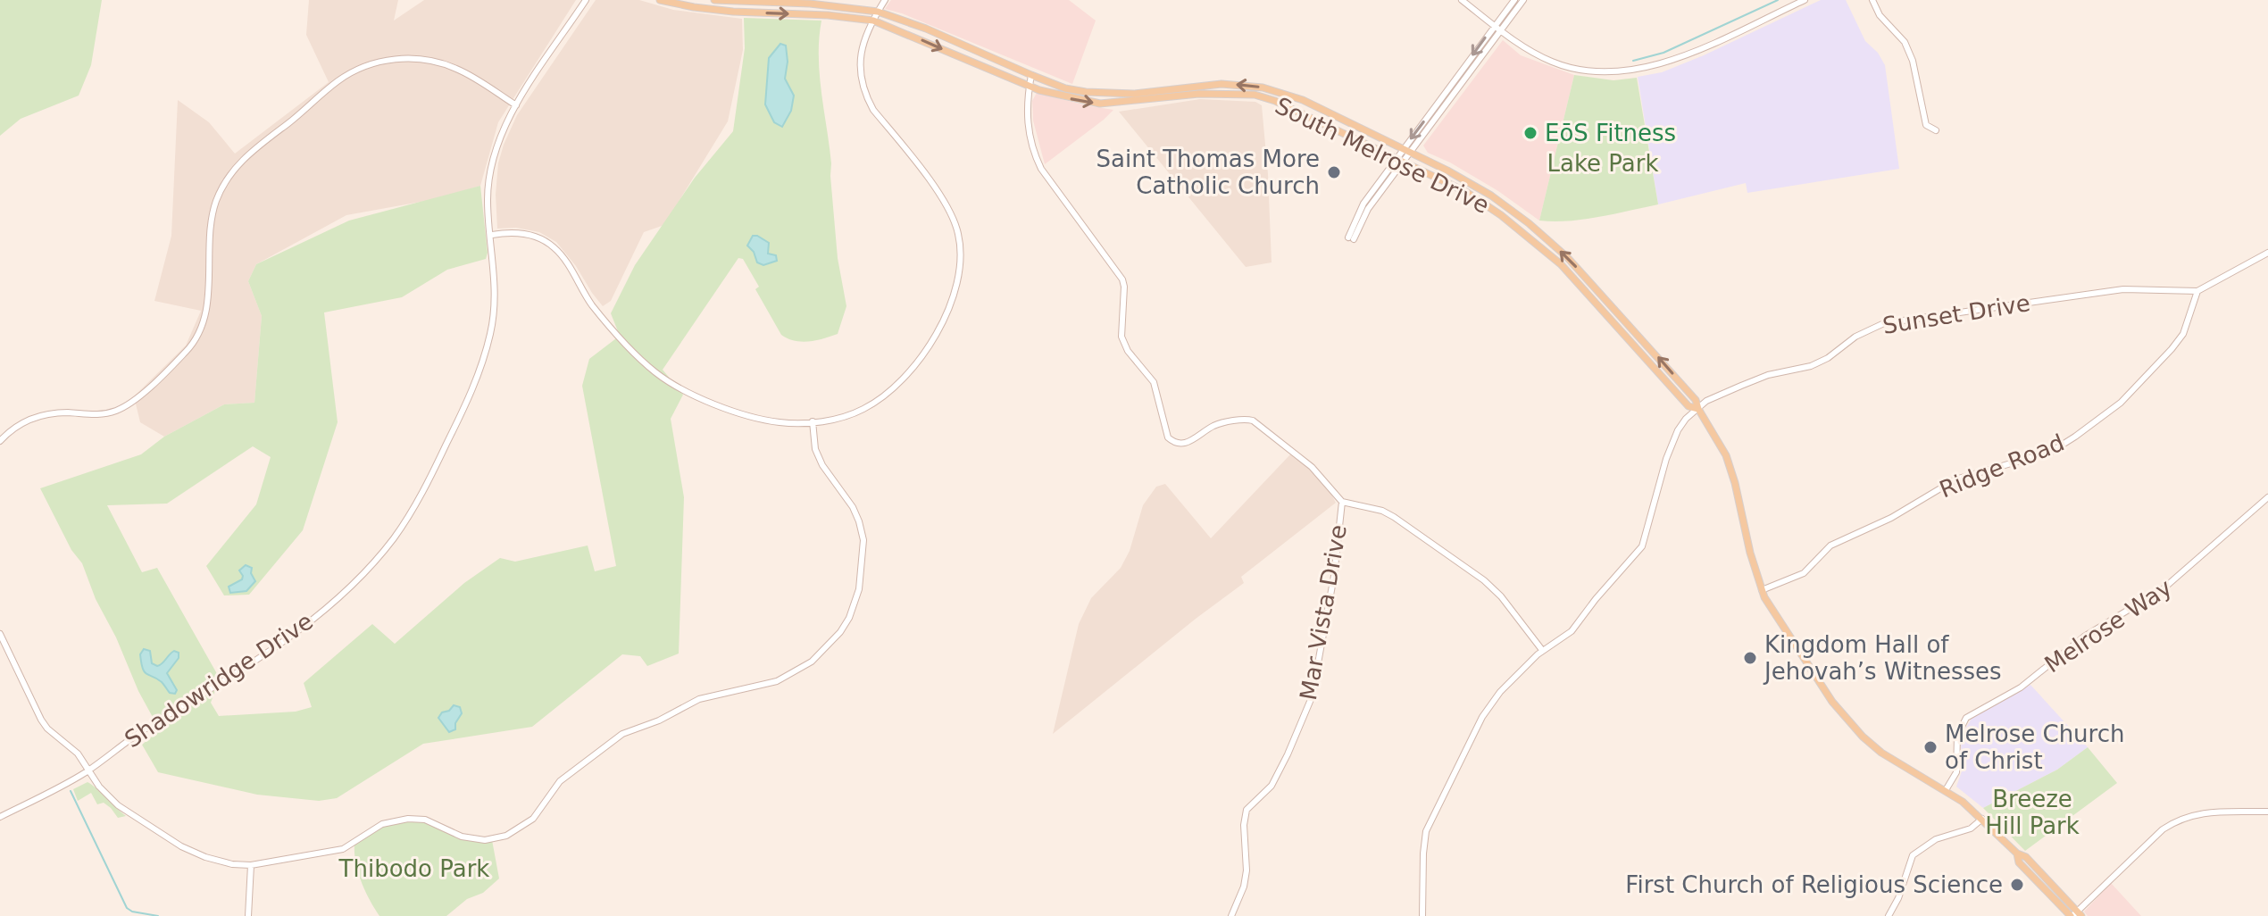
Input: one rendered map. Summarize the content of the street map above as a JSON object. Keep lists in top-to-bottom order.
{
  "streets": {
    "main road": ["South Melrose Drive"],
    "street": [
      "Sunset Drive",
      "Ridge Road",
      "Mar Vista Drive",
      "Melrose Way",
      "Shadowridge Drive"
    ]
  },
  "crossings": [
    ["South Melrose Drive", "Sunset Drive"],
    ["South Melrose Drive", "Ridge Road"],
    ["South Melrose Drive", "Melrose Way"],
    ["Sunset Drive", "Ridge Road"]
  ],
  "parks": ["Lake Park", "Breeze Hill Park", "Thibodo Park"],
  "places": [
    "EōS Fitness",
    "Saint Thomas More Catholic Church",
    "Kingdom Hall of Jehovah’s Witnesses",
    "Melrose Church of Christ",
    "First Church of Religious Science"
  ]
}
